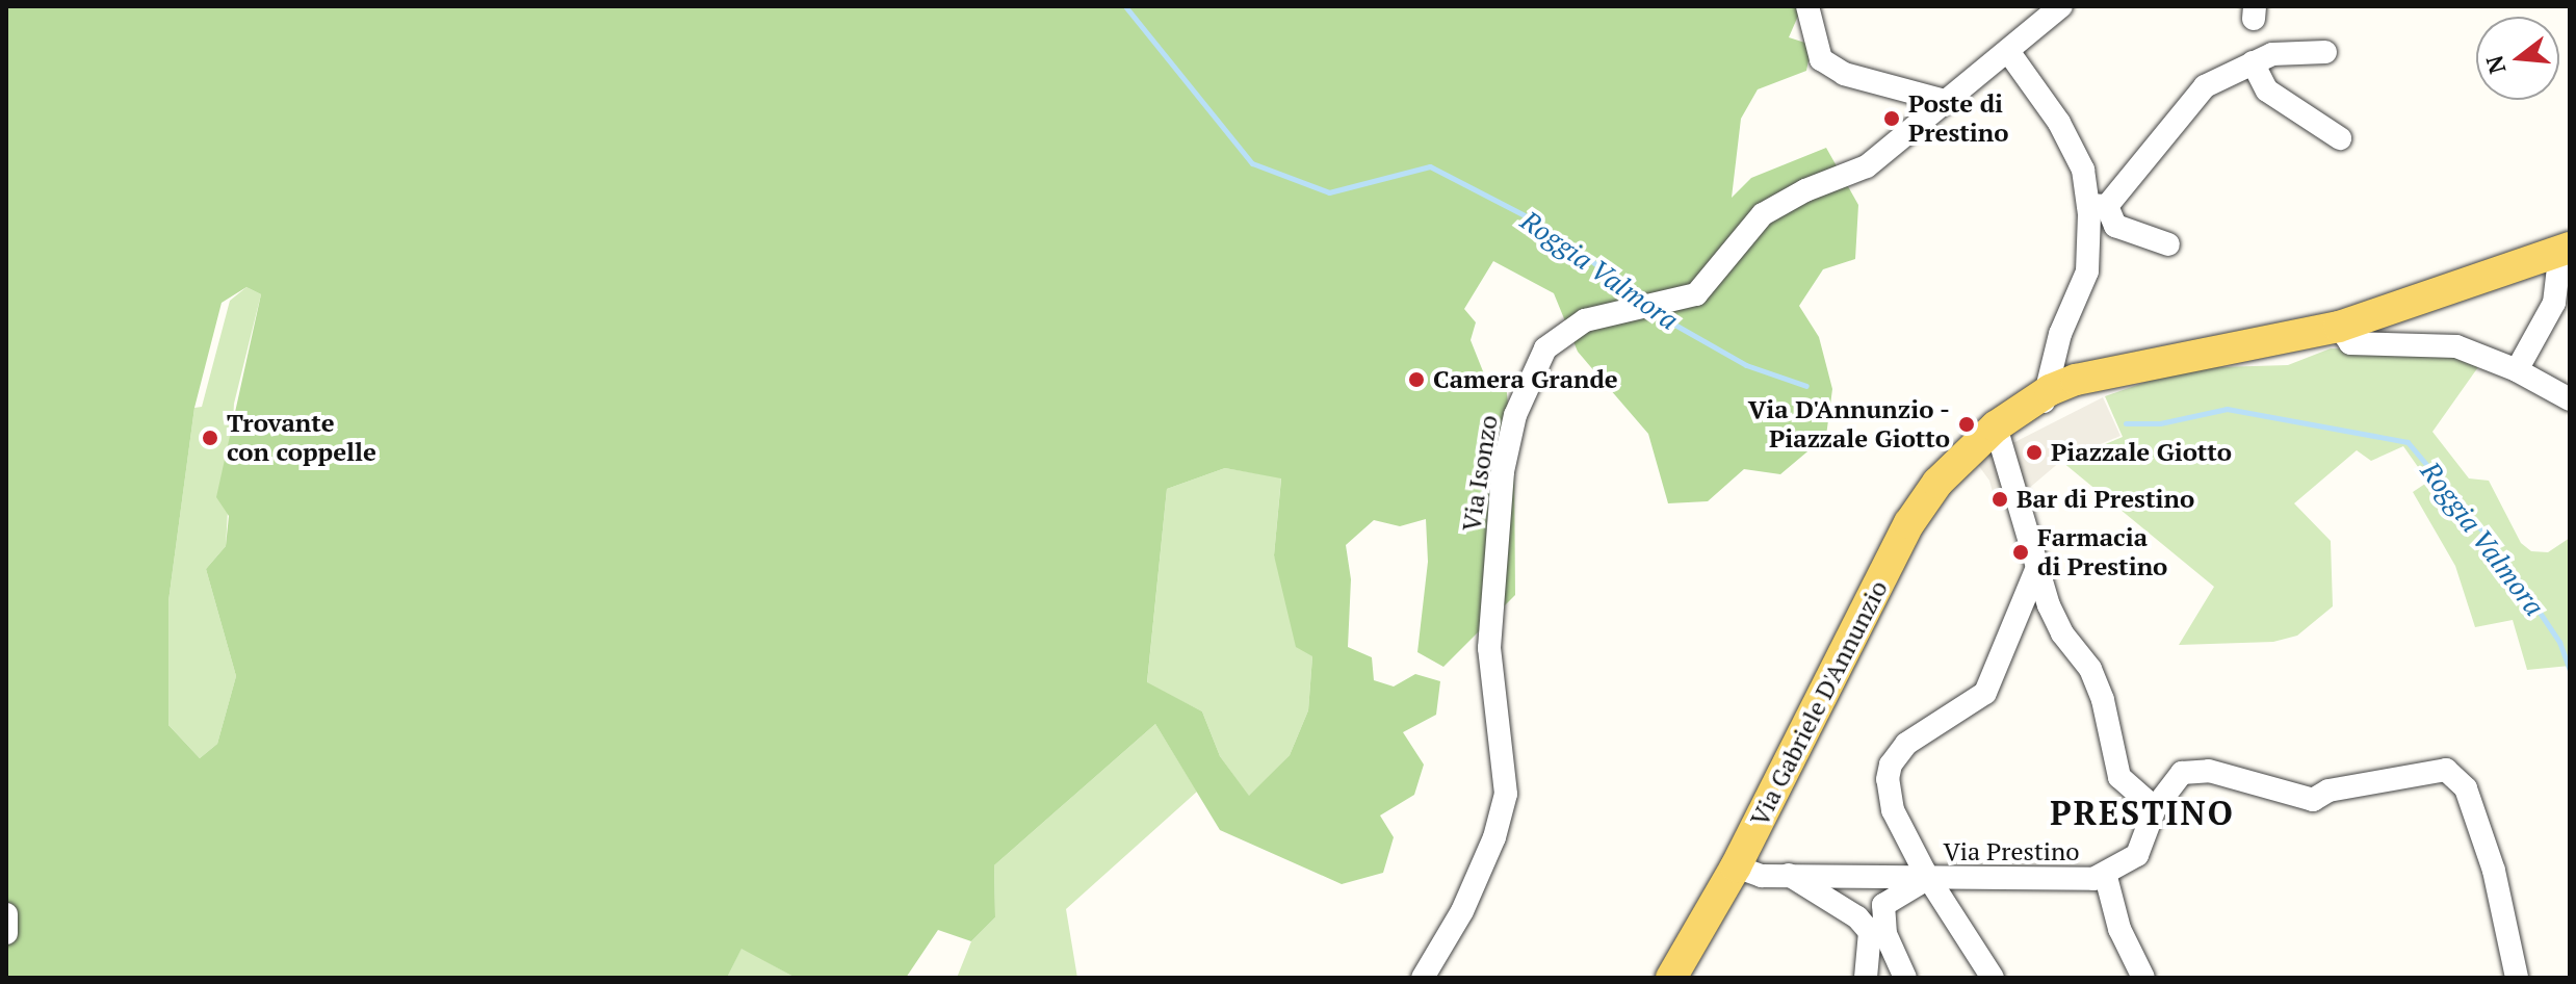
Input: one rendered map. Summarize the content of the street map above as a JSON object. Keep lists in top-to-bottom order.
{
  "streets": {
    "main road": ["Via Gabriele D'Annunzio"],
    "street": ["Via Isonzo", "Via Prestino"]
  },
  "crossings": [
    ["Via Gabriele D'Annunzio", "Via Prestino"]
  ],
  "districts": ["PRESTINO"],
  "water": ["Roggia Valmora"],
  "places": [
    "Poste di Prestino",
    "Camera Grande",
    "Via D'Annunzio - Piazzale Giotto",
    "Trovante con coppelle",
    "Piazzale Giotto",
    "Bar di Prestino",
    "Farmacia di Prestino"
  ],
  "north": "left"
}
